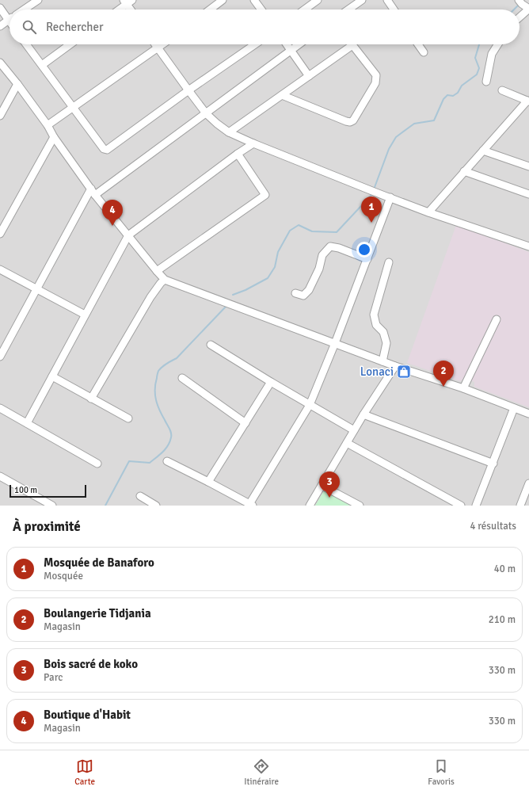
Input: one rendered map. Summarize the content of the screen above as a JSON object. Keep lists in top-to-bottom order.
{
  "places": {
    "shop": ["Lonaci"]
  },
  "scale_bar": "100 m",
  "page": {
    "search": "Rechercher",
    "pins": [
      "1",
      "4",
      "2",
      "3"
    ],
    "scale": "100 m",
    "heading": ["À proximité", "4 résultats"],
    "list": [
      {
        "mark": "1",
        "name": "Mosquée de Banaforo",
        "note": "Mosquée",
        "value": "40 m"
      },
      {
        "mark": "2",
        "name": "Boulangerie Tidjania",
        "note": "Magasin",
        "value": "210 m"
      },
      {
        "mark": "3",
        "name": "Bois sacré de koko",
        "note": "Parc",
        "value": "330 m"
      },
      {
        "mark": "4",
        "name": "Boutique d'Habit",
        "note": "Magasin",
        "value": "330 m"
      }
    ],
    "nav": ["Carte", "Itinéraire", "Favoris"]
  }
}
